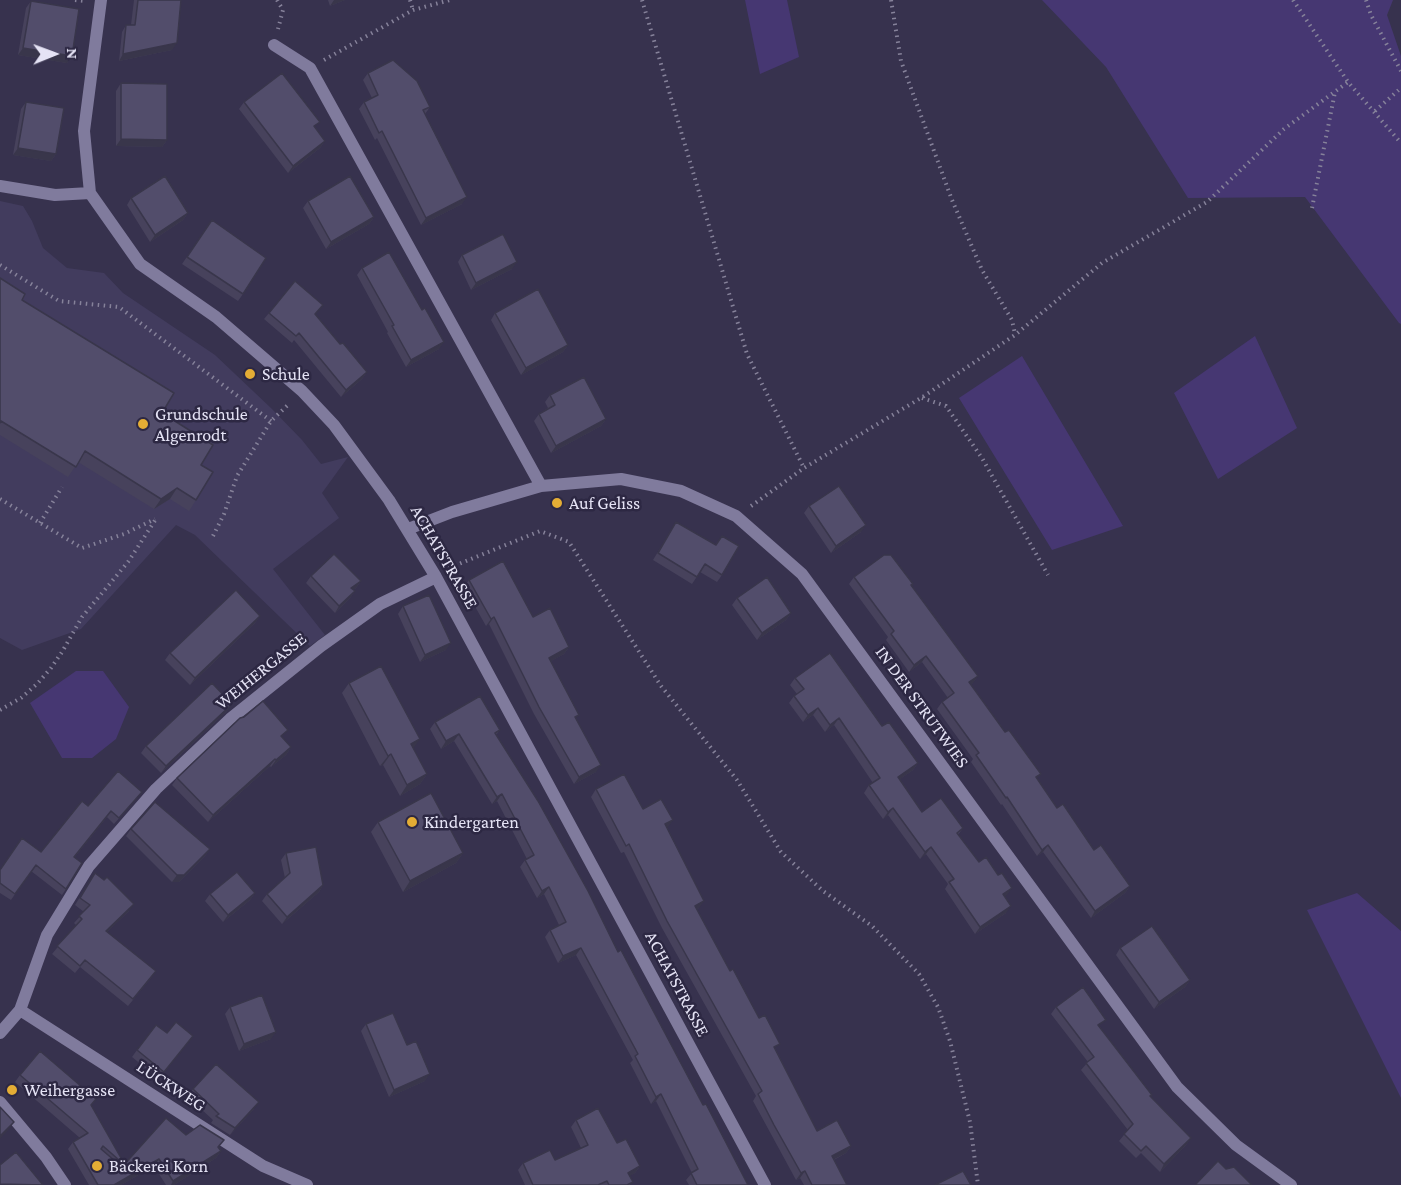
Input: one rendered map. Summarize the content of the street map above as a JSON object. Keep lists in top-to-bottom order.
{
  "streets": {
    "street": [
      "ACHATSTRASSE",
      "WEIHERGASSE",
      "IN DER STRUTWIES",
      "LÜCKWEG"
    ]
  },
  "crossings": [
    ["ACHATSTRASSE", "WEIHERGASSE"],
    ["ACHATSTRASSE", "IN DER STRUTWIES"],
    ["WEIHERGASSE", "LÜCKWEG"]
  ],
  "places": [
    "Schule",
    "Grundschule Algenrodt",
    "Auf Geliss",
    "Kindergarten",
    "Weihergasse",
    "Bäckerei Korn"
  ],
  "north": "right"
}
